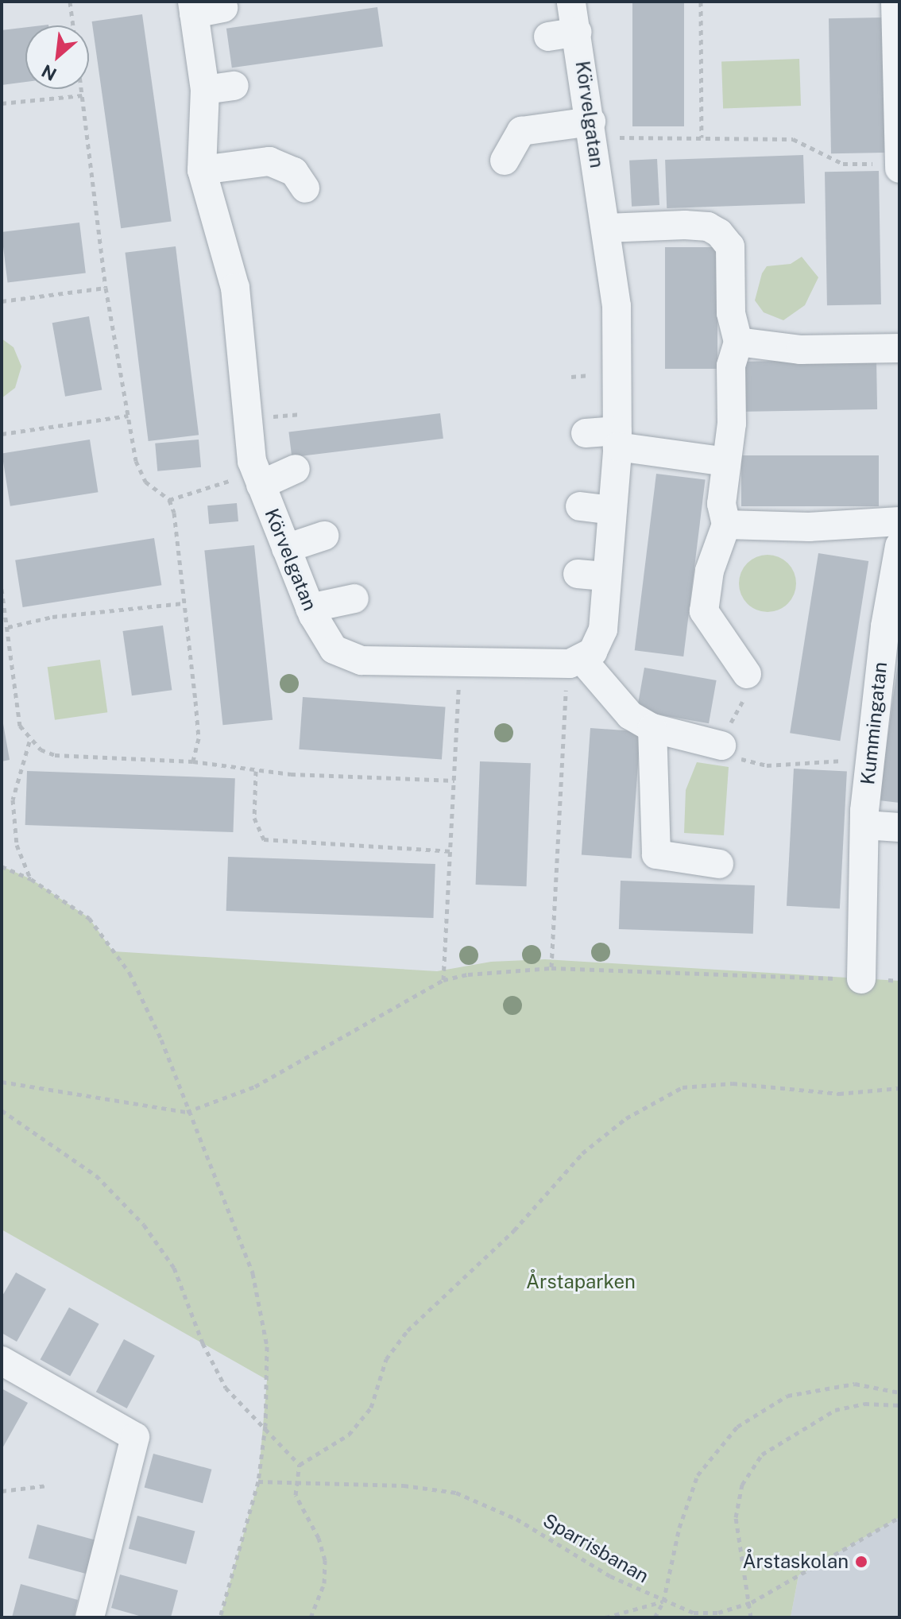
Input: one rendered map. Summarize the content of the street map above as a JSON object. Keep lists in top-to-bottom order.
{
  "streets": {
    "street": ["Körvelgatan", "Kummingatan"],
    "path": ["Sparrisbanan"]
  },
  "parks": ["Årstaparken"],
  "places": ["Årstaskolan"],
  "north": "bottom left"
}
